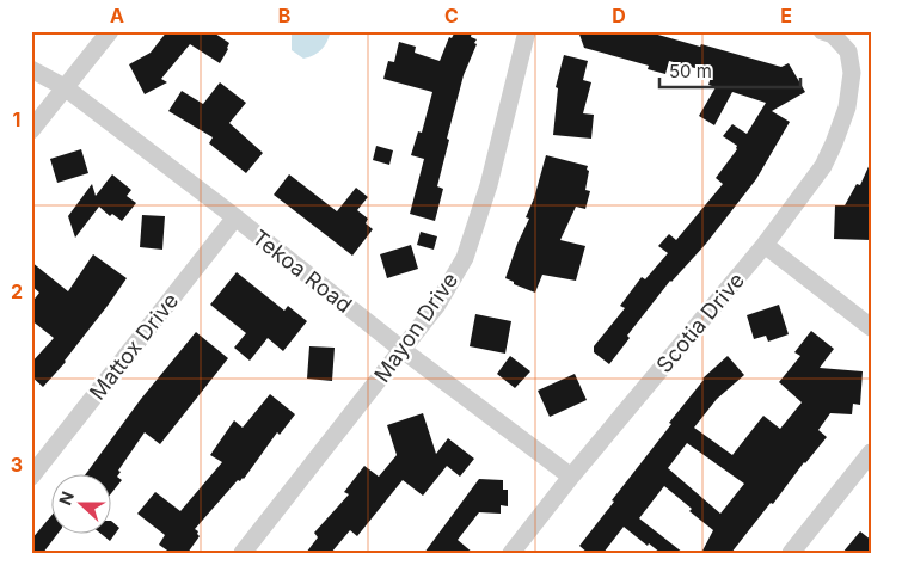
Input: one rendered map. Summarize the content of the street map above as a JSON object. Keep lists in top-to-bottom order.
{
  "streets": {
    "street": [
      "Tekoa Road",
      "Scotia Drive",
      "Mayon Drive",
      "Mattox Drive"
    ]
  },
  "crossings": [
    ["Tekoa Road", "Scotia Drive"],
    ["Tekoa Road", "Mayon Drive"],
    ["Tekoa Road", "Mattox Drive"]
  ],
  "scale_bar": "50 m",
  "north": "left",
  "grid": {
    "columns": [
      "A",
      "B",
      "C",
      "D",
      "E"
    ],
    "rows": ["1", "2", "3"]
  }
}
